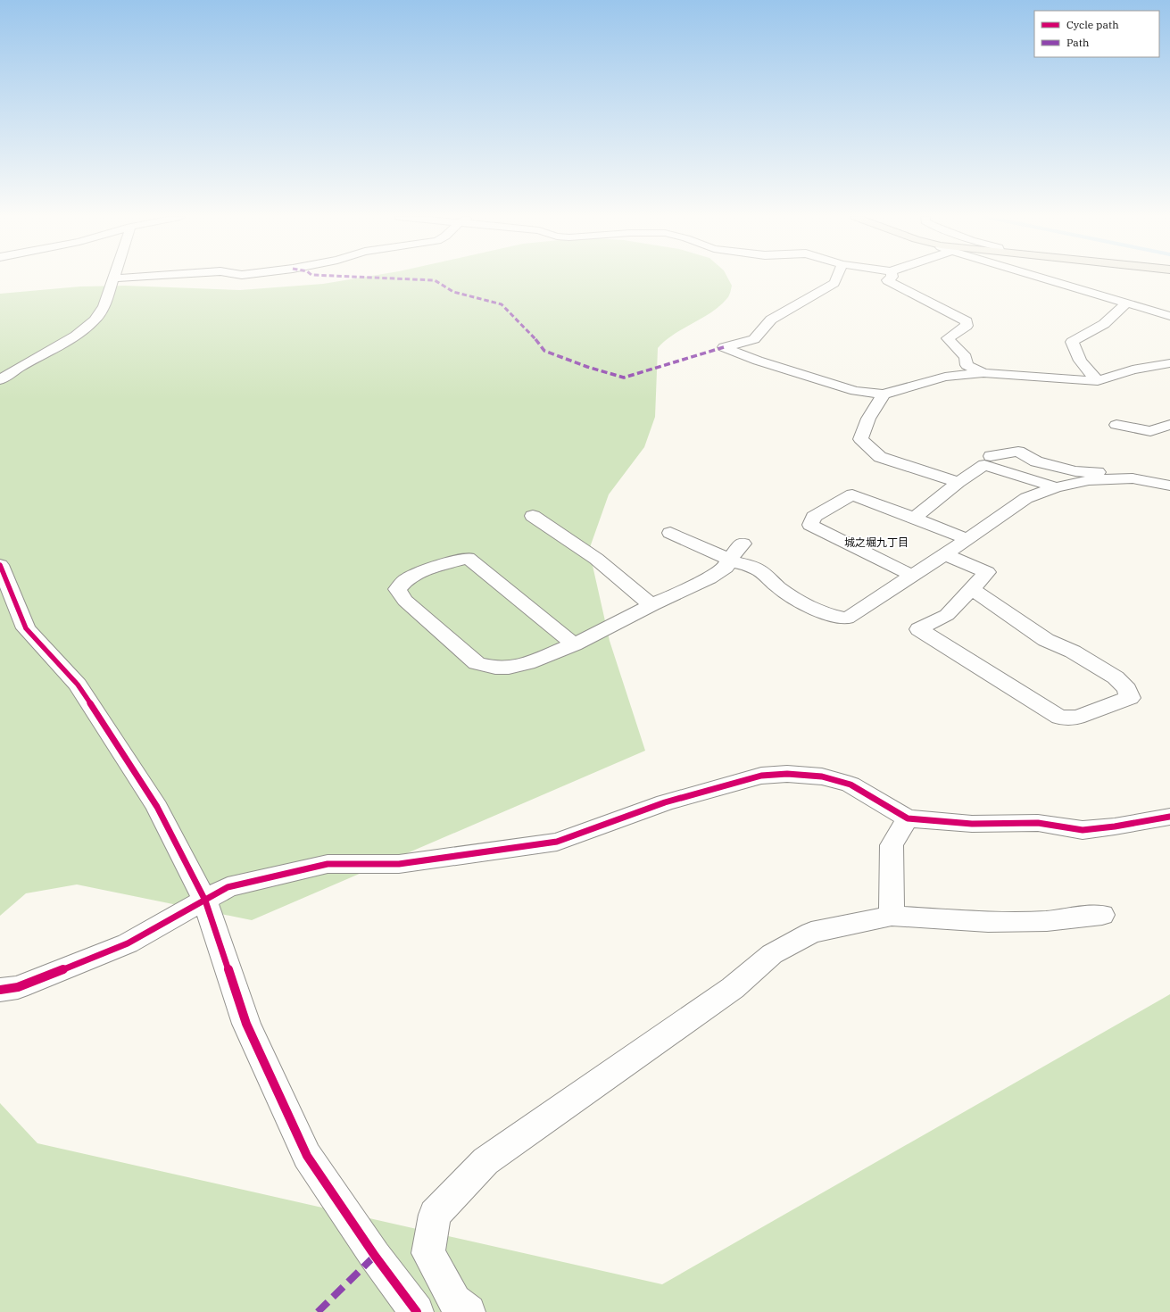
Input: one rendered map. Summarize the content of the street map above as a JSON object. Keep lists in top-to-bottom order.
{
  "districts": ["城之堀九丁目"],
  "legend": ["Cycle path", "Path"]
}
